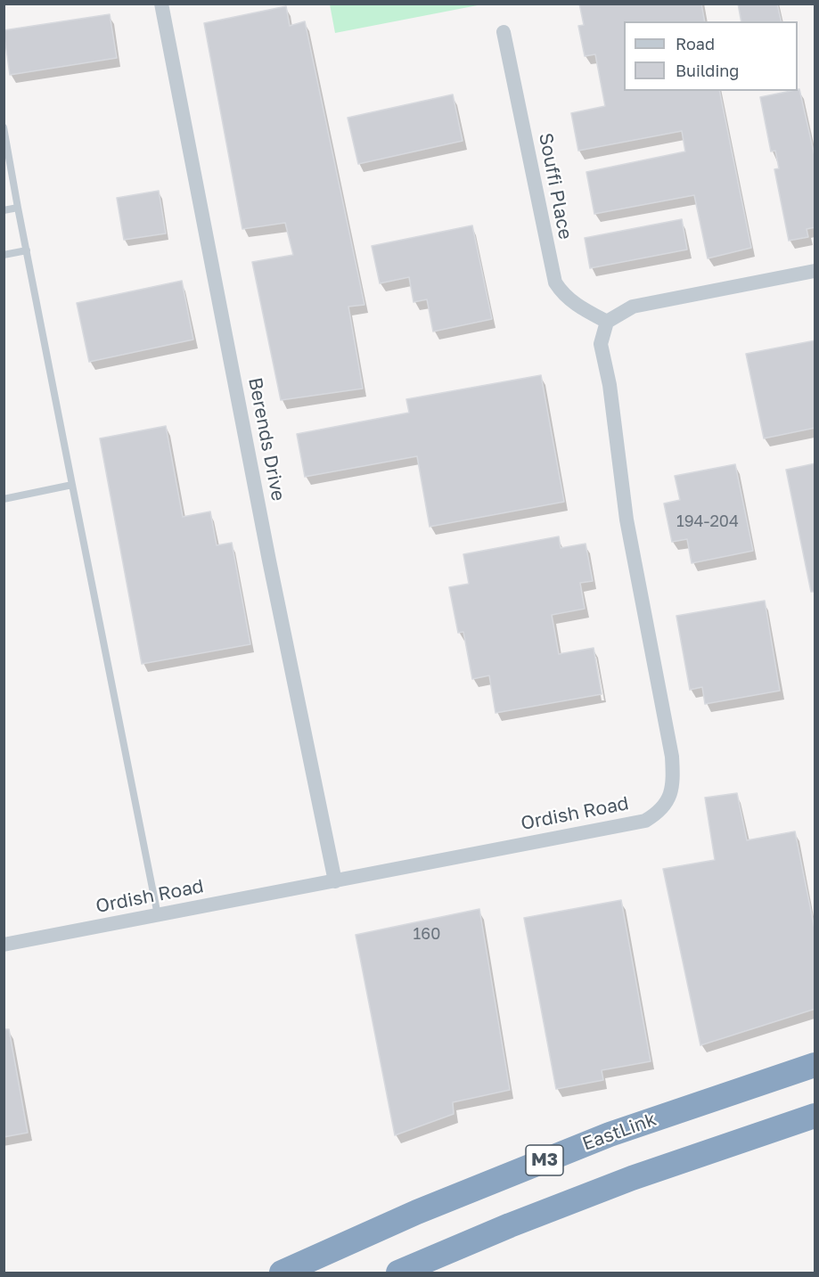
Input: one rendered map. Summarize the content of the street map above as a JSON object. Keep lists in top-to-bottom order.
{
  "streets": {
    "highway": ["EastLink", "M3"],
    "street": ["Souffi Place", "Berends Drive", "Ordish Road"]
  },
  "crossings": [
    ["Souffi Place", "Ordish Road"],
    ["Berends Drive", "Ordish Road"]
  ],
  "house_numbers": ["194-204", "160"],
  "legend": ["Road", "Building"]
}
